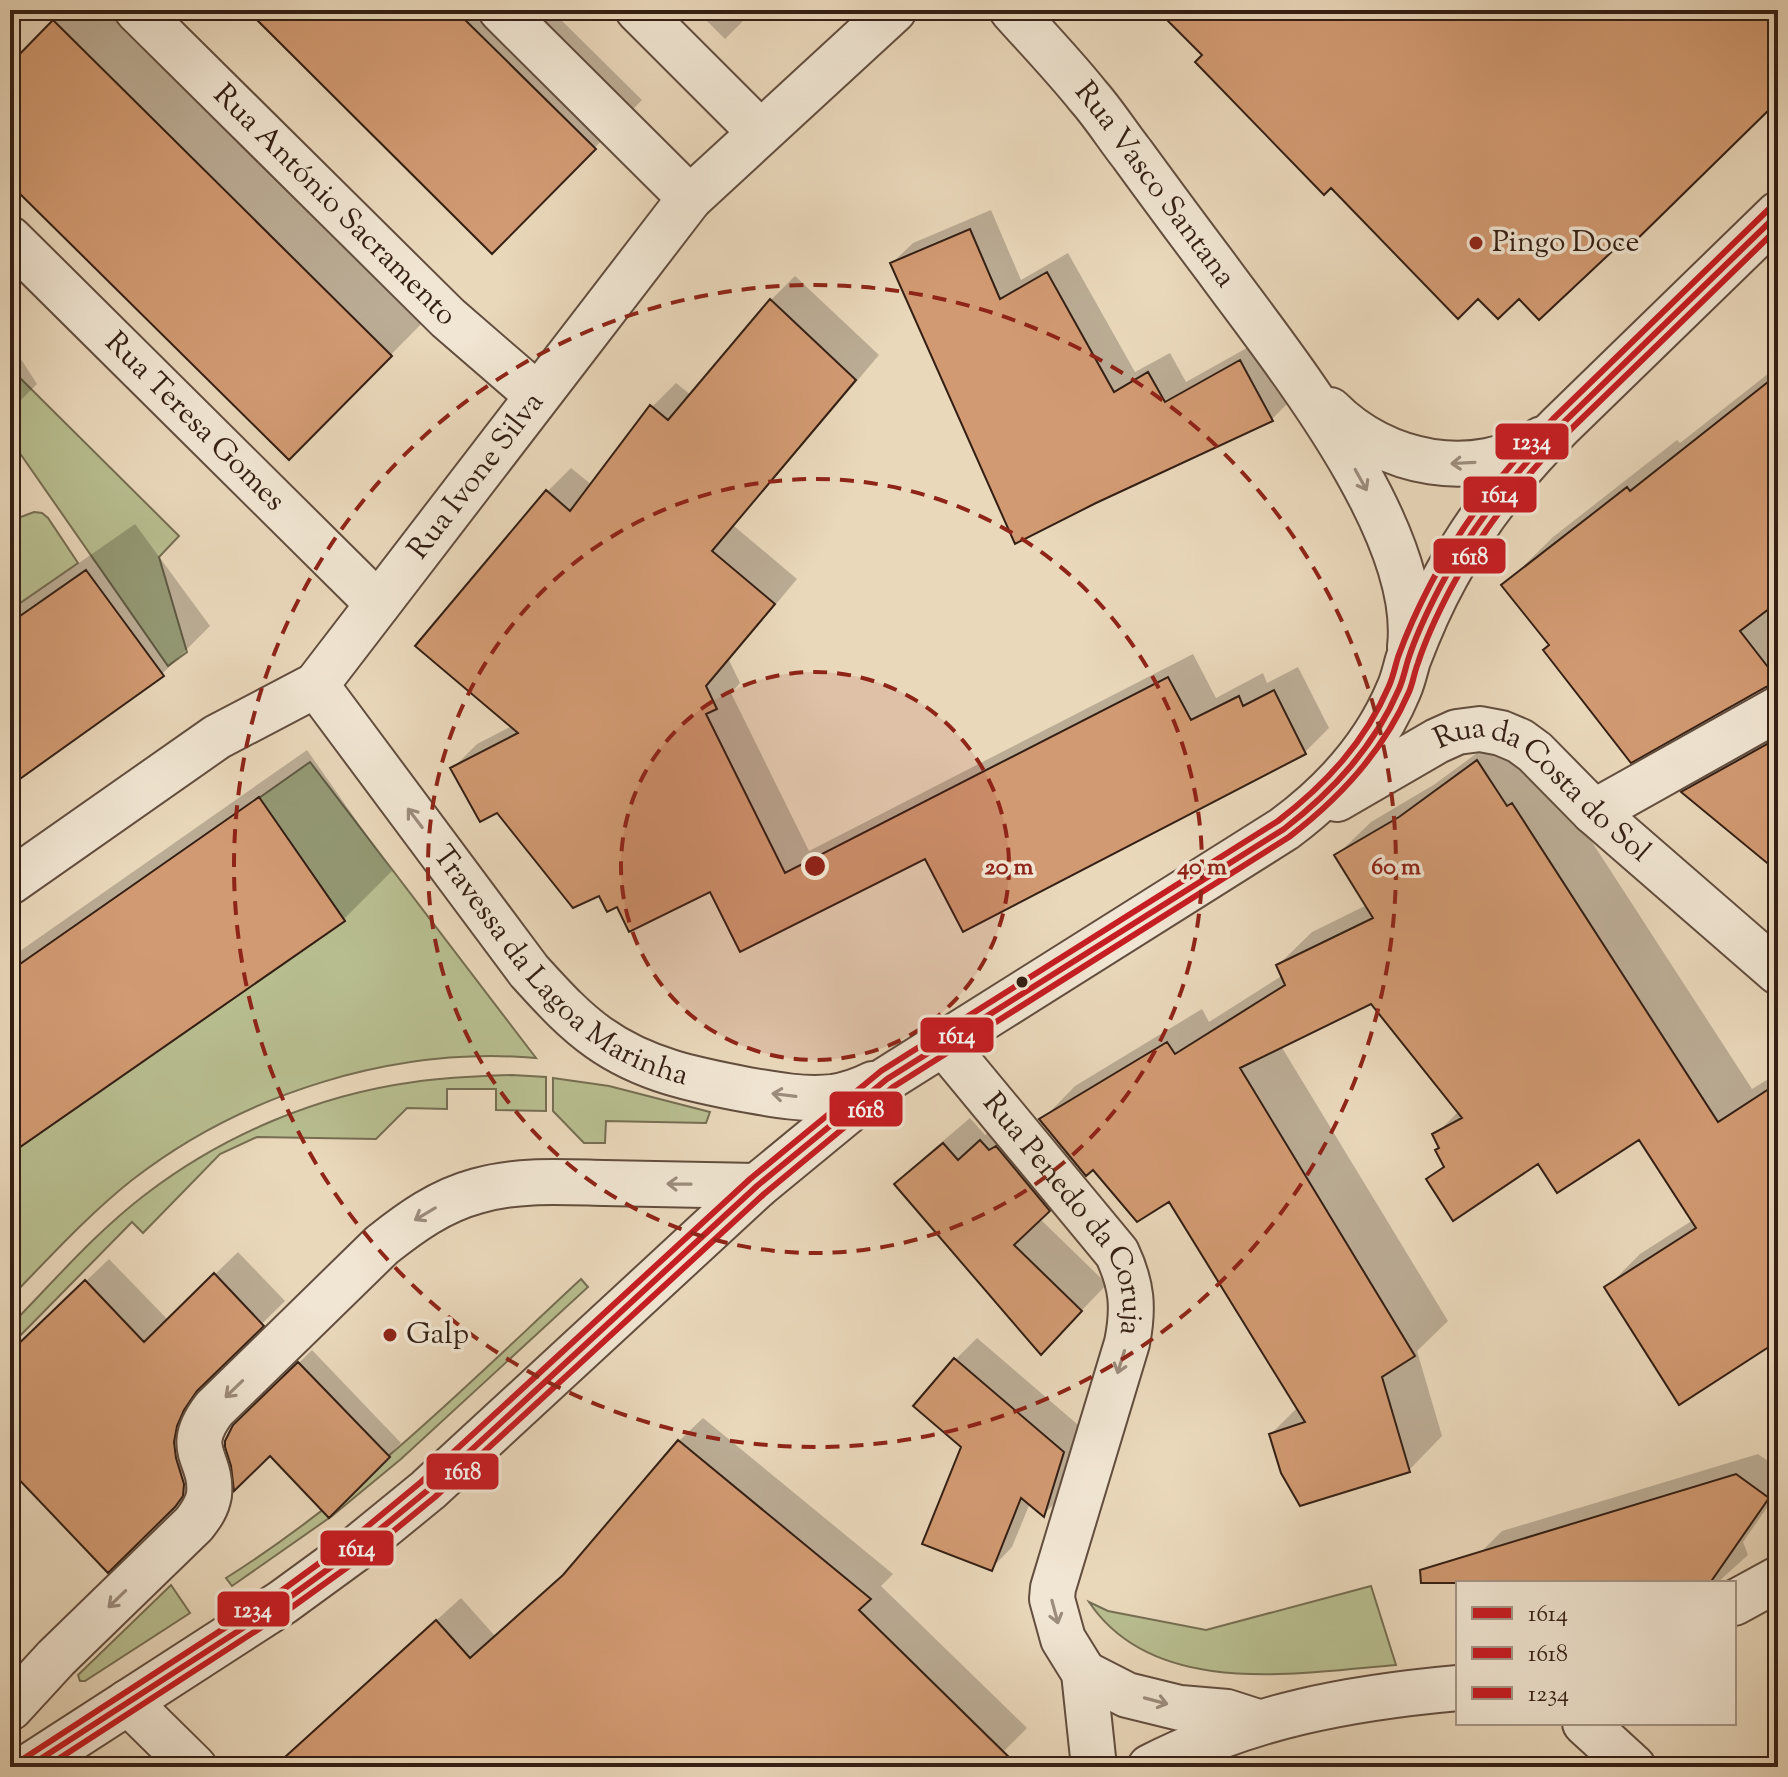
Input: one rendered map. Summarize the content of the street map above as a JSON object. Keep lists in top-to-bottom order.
{
  "streets": {
    "street": [
      "Rua Vasco Santana",
      "Rua António Sacramento",
      "Rua Teresa Gomes",
      "Rua Ivone Silva",
      "Rua da Costa do Sol",
      "Travessa da Lagoa Marinha",
      "Rua Penedo da Coruja"
    ]
  },
  "crossings": [
    ["Rua António Sacramento", "Rua Ivone Silva"],
    ["Rua Teresa Gomes", "Rua Ivone Silva"],
    ["Rua Ivone Silva", "Travessa da Lagoa Marinha"]
  ],
  "one_way": ["Travessa da Lagoa Marinha", "Rua Penedo da Coruja"],
  "places": ["Pingo Doce", "Galp"],
  "lines": ["transit line 1234", "transit line 1614", "transit line 1618"],
  "legend": ["1614", "1618", "1234"],
  "rings": ["20 m", "40 m", "60 m"]
}
